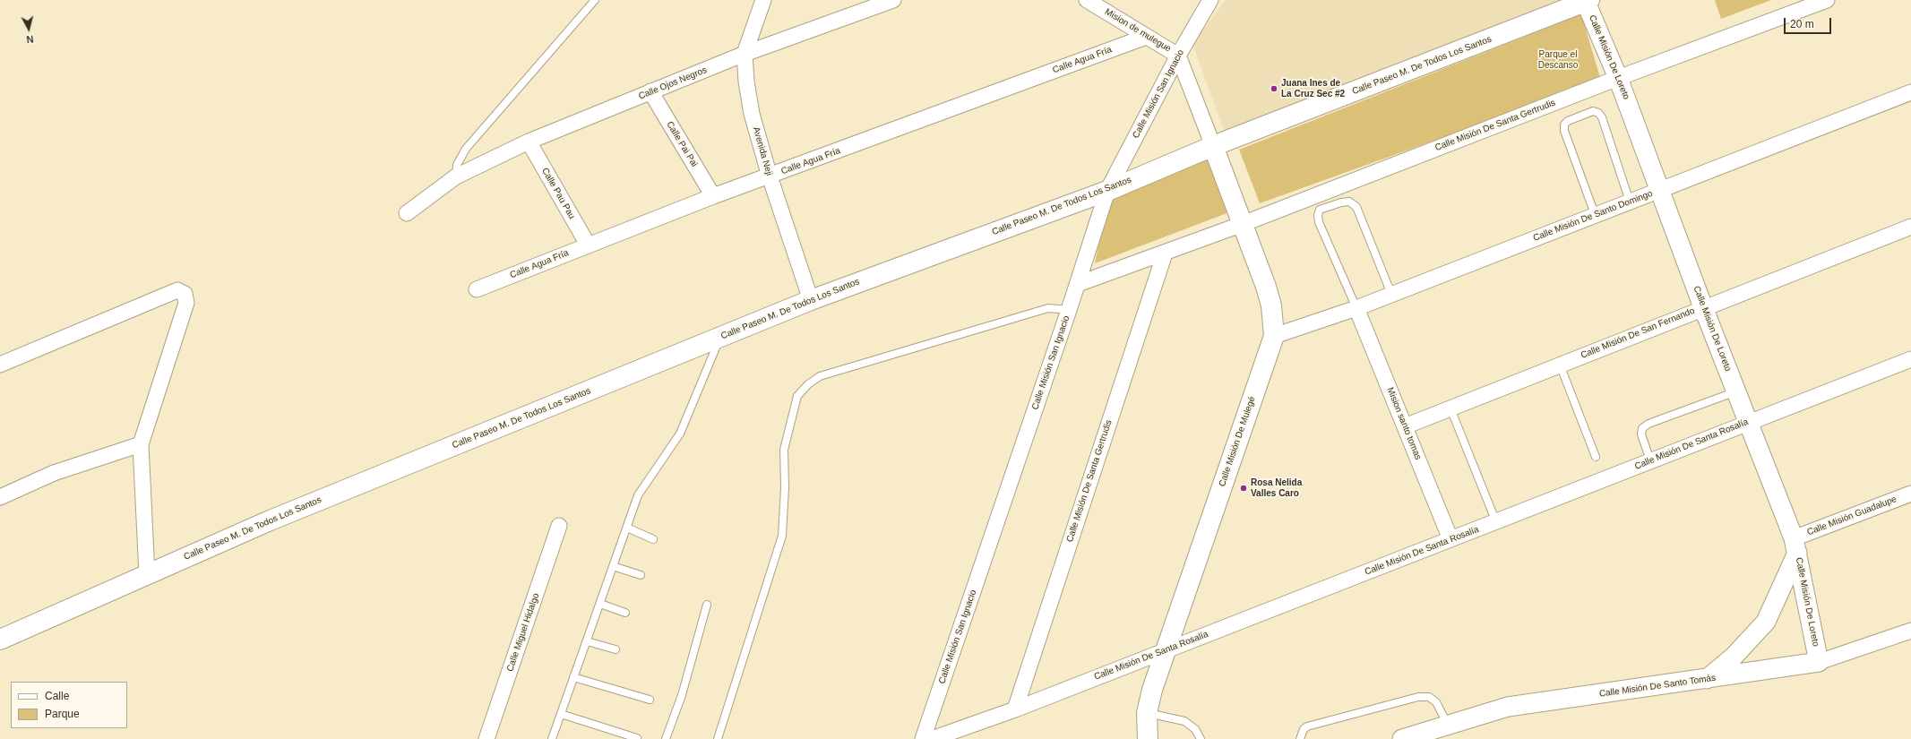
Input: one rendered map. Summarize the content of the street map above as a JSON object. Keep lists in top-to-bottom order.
{
  "streets": {
    "main road": ["Calle Paseo M. De Todos Los Santos", "Calle Misión De Mulegé"],
    "street": [
      "Mision de mulegue",
      "Calle Misión De Loreto",
      "Calle Agua Fría",
      "Calle Ojos Negros",
      "Calle Misión San Ignacio",
      "Calle Misión De Santa Gertrudis",
      "Calle Pai Pai",
      "Avenida Neji",
      "Calle Pau Pau",
      "Calle Misión De Santo Domingo",
      "Calle Misión De San Fernando",
      "Mision santo tomas",
      "Calle Misión De Santa Rosalía",
      "Calle Misión Guadalupe",
      "Calle Miguel Hidalgo",
      "Calle Misión De Santo Tomás"
    ]
  },
  "crossings": [
    ["Mision de mulegue", "Calle Agua Fría"],
    ["Mision de mulegue", "Calle Paseo M. De Todos Los Santos"],
    ["Mision de mulegue", "Calle Misión San Ignacio"],
    ["Mision de mulegue", "Calle Misión De Mulegé"],
    ["Calle Misión De Loreto", "Calle Paseo M. De Todos Los Santos"],
    ["Calle Misión De Loreto", "Calle Misión De Santa Gertrudis"],
    ["Calle Misión De Loreto", "Calle Misión De Santo Domingo"],
    ["Calle Misión De Loreto", "Calle Misión De San Fernando"],
    ["Calle Misión De Loreto", "Calle Misión De Santa Rosalía"],
    ["Calle Misión De Loreto", "Calle Misión Guadalupe"],
    ["Calle Misión De Loreto", "Calle Misión De Santo Tomás"],
    ["Calle Agua Fría", "Calle Pai Pai"],
    ["Calle Agua Fría", "Avenida Neji"],
    ["Calle Agua Fría", "Calle Pau Pau"],
    ["Calle Paseo M. De Todos Los Santos", "Calle Misión San Ignacio"],
    ["Calle Paseo M. De Todos Los Santos", "Avenida Neji"],
    ["Calle Paseo M. De Todos Los Santos", "Calle Misión De Mulegé"],
    ["Calle Ojos Negros", "Calle Pai Pai"],
    ["Calle Ojos Negros", "Avenida Neji"],
    ["Calle Ojos Negros", "Calle Pau Pau"],
    ["Calle Misión San Ignacio", "Calle Misión De Santa Gertrudis"],
    ["Calle Misión De Santa Gertrudis", "Calle Misión De Mulegé"],
    ["Calle Misión De Santa Gertrudis", "Calle Misión De Santa Rosalía"],
    ["Calle Misión De Santo Domingo", "Mision santo tomas"],
    ["Calle Misión De Santo Domingo", "Calle Misión De Mulegé"],
    ["Calle Misión De San Fernando", "Mision santo tomas"],
    ["Mision santo tomas", "Calle Misión De Santa Rosalía"],
    ["Calle Misión De Mulegé", "Calle Misión De Santa Rosalía"]
  ],
  "parks": ["Parque el Descanso"],
  "places": ["Juana Ines de La Cruz Sec #2", "Rosa Nelida Valles Caro"],
  "legend": ["Calle", "Parque"],
  "scale_bar": "20 m",
  "north": "bottom"
}
